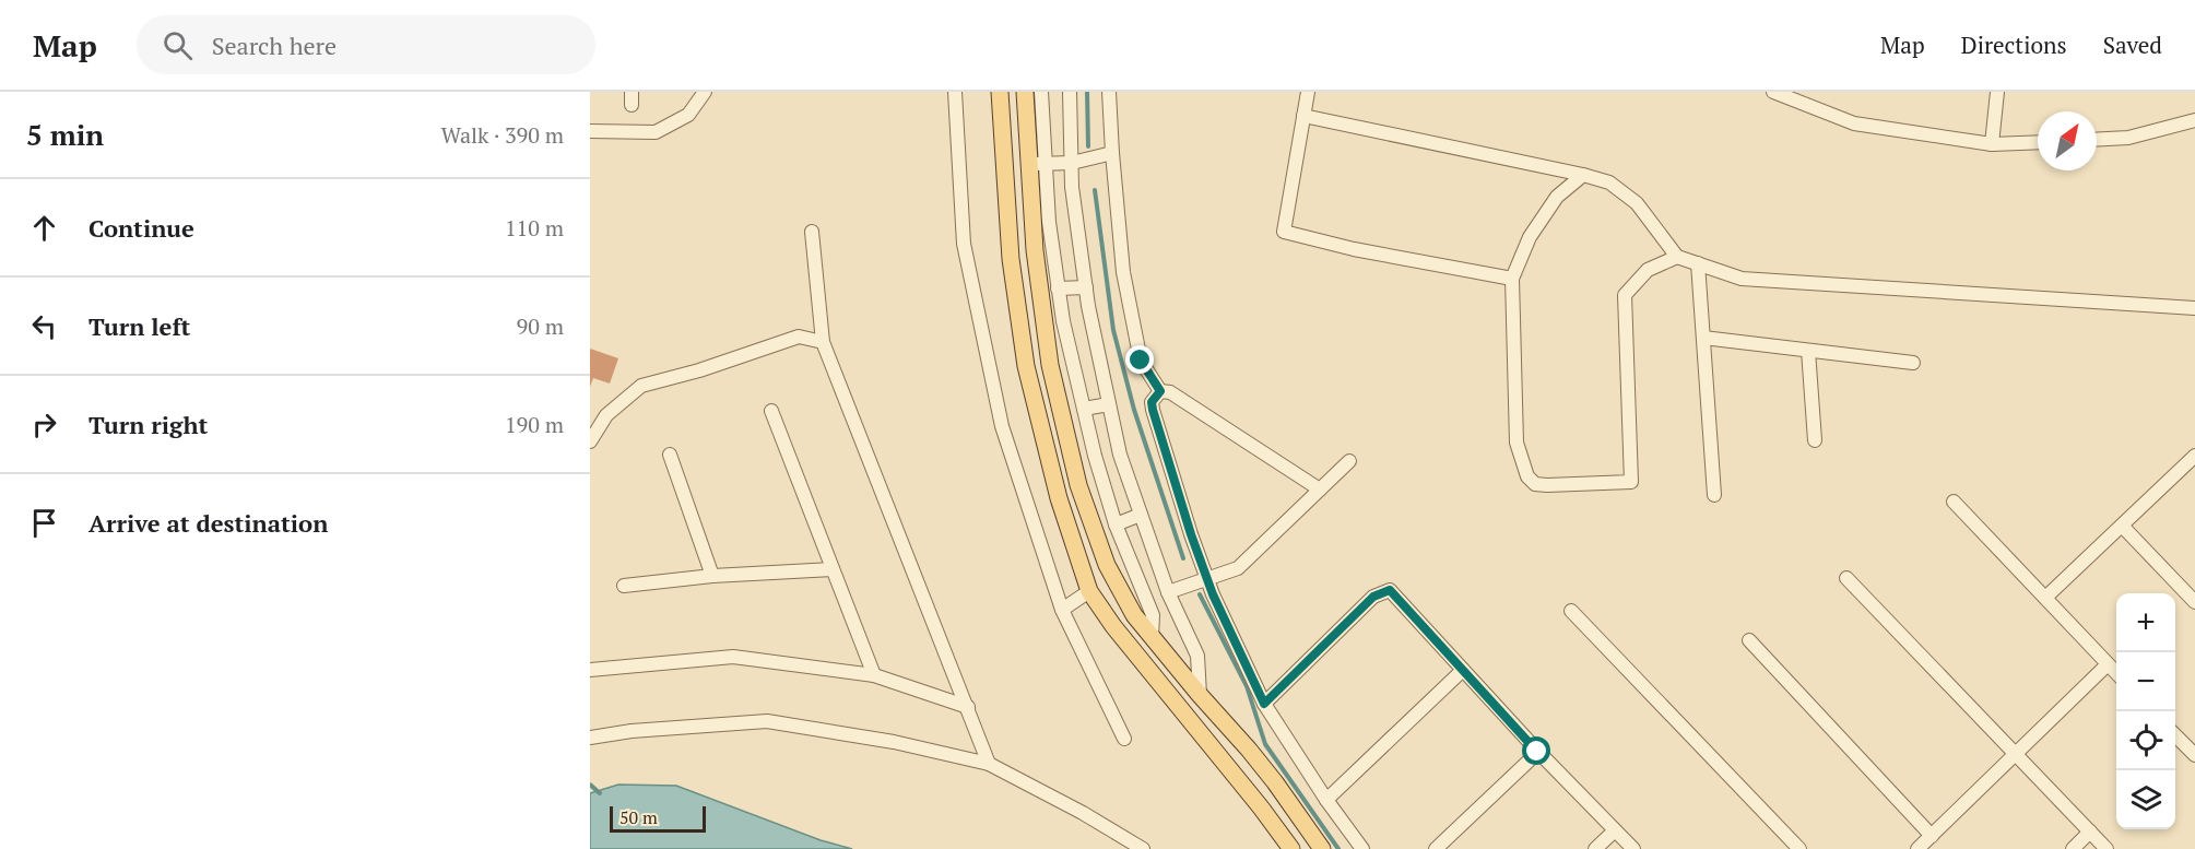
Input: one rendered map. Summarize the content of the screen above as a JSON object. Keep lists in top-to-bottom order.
{
  "scale_bar": "50 m",
  "north": "top right",
  "page": {
    "header": "Map",
    "search": "Search here",
    "nav": ["Map", "Directions", "Saved"],
    "heading": ["5 min", "Walk · 390 m"],
    "list": [
      ["Continue", "110 m"],
      ["Turn left", "90 m"],
      ["Turn right", "190 m"],
      "Arrive at destination"
    ],
    "map_buttons": ["+", "−"],
    "scale": "50 m"
  }
}
